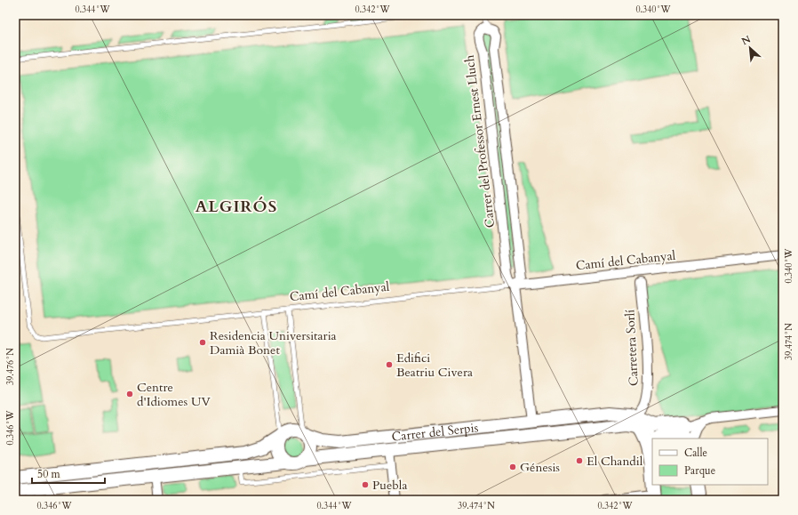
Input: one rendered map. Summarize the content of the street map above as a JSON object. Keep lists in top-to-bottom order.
{
  "streets": {
    "street": [
      "Carrer del Professor Ernest Lluch",
      "Camí del Cabanyal",
      "Carretera Sorlí",
      "Carrer del Serpis"
    ]
  },
  "crossings": [
    ["Carrer del Professor Ernest Lluch", "Camí del Cabanyal"],
    ["Carrer del Professor Ernest Lluch", "Carrer del Serpis"]
  ],
  "districts": ["ALGIRÓS"],
  "places": [
    "Residencia Universitaria Damià Bonet",
    "Edifici Beatriu Civera",
    "Centre d'Idiomes UV",
    "El Chandil",
    "Génesis",
    "Puebla"
  ],
  "legend": ["Calle", "Parque"],
  "scale_bar": "50 m",
  "north": "top left",
  "coordinates": [
    "0.344°W",
    "0.342°W",
    "0.340°W",
    "39.474°N",
    "39.476°N",
    "0.346°W"
  ]
}
